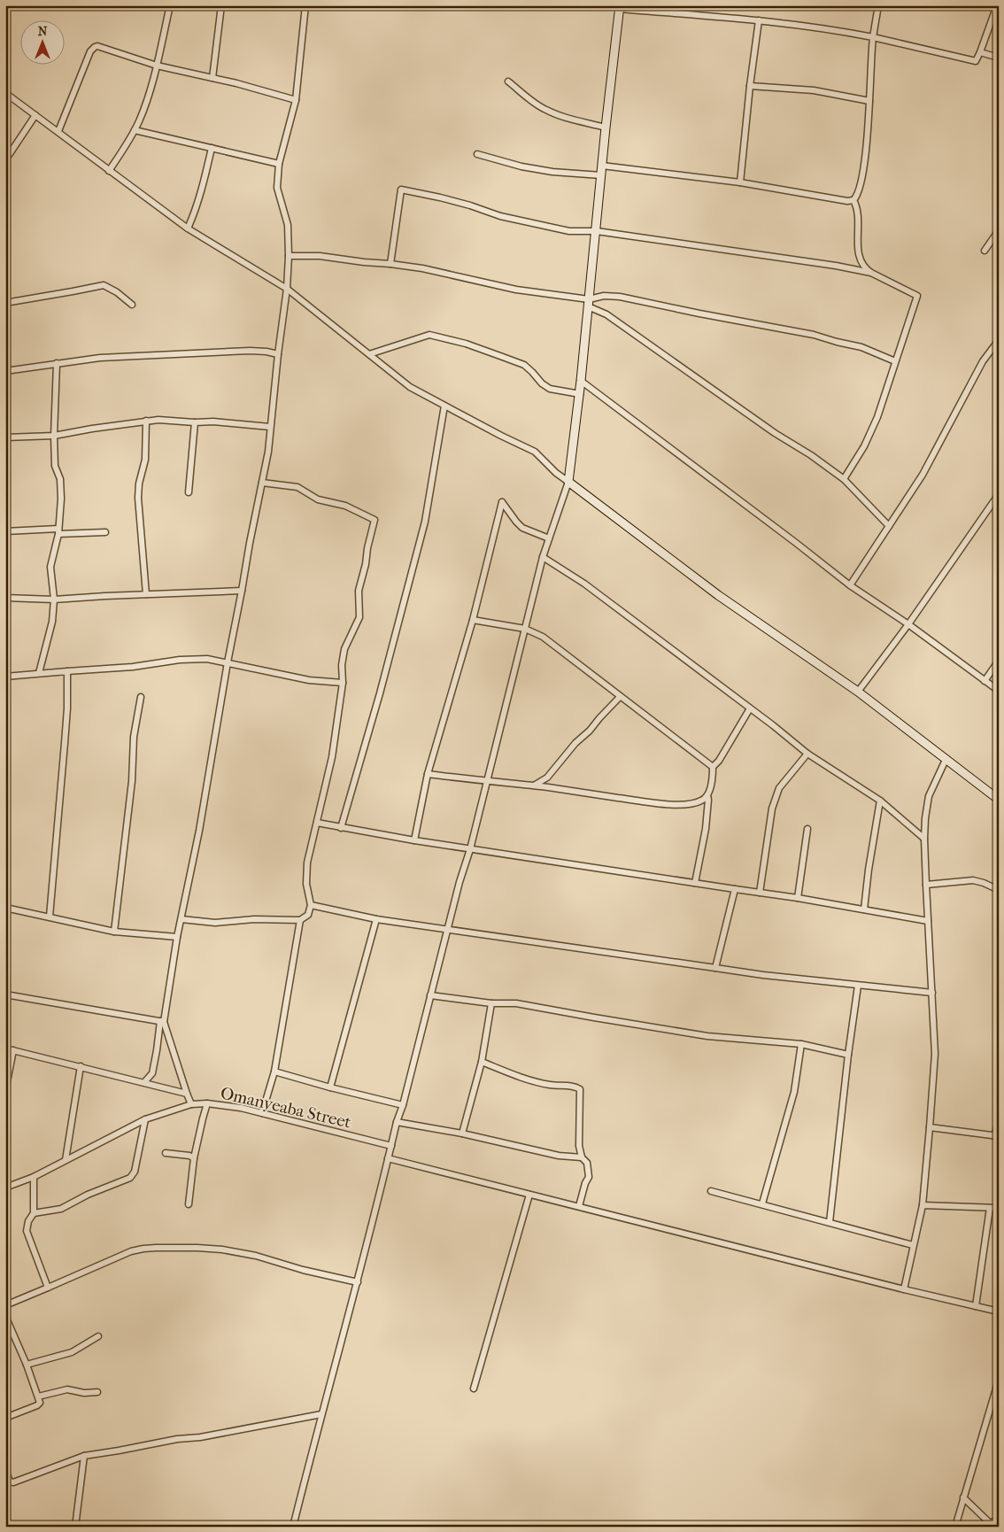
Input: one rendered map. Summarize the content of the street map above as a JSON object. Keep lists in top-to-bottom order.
{
  "streets": {
    "street": ["Omanyeaba Street"]
  },
  "north": "top"
}
